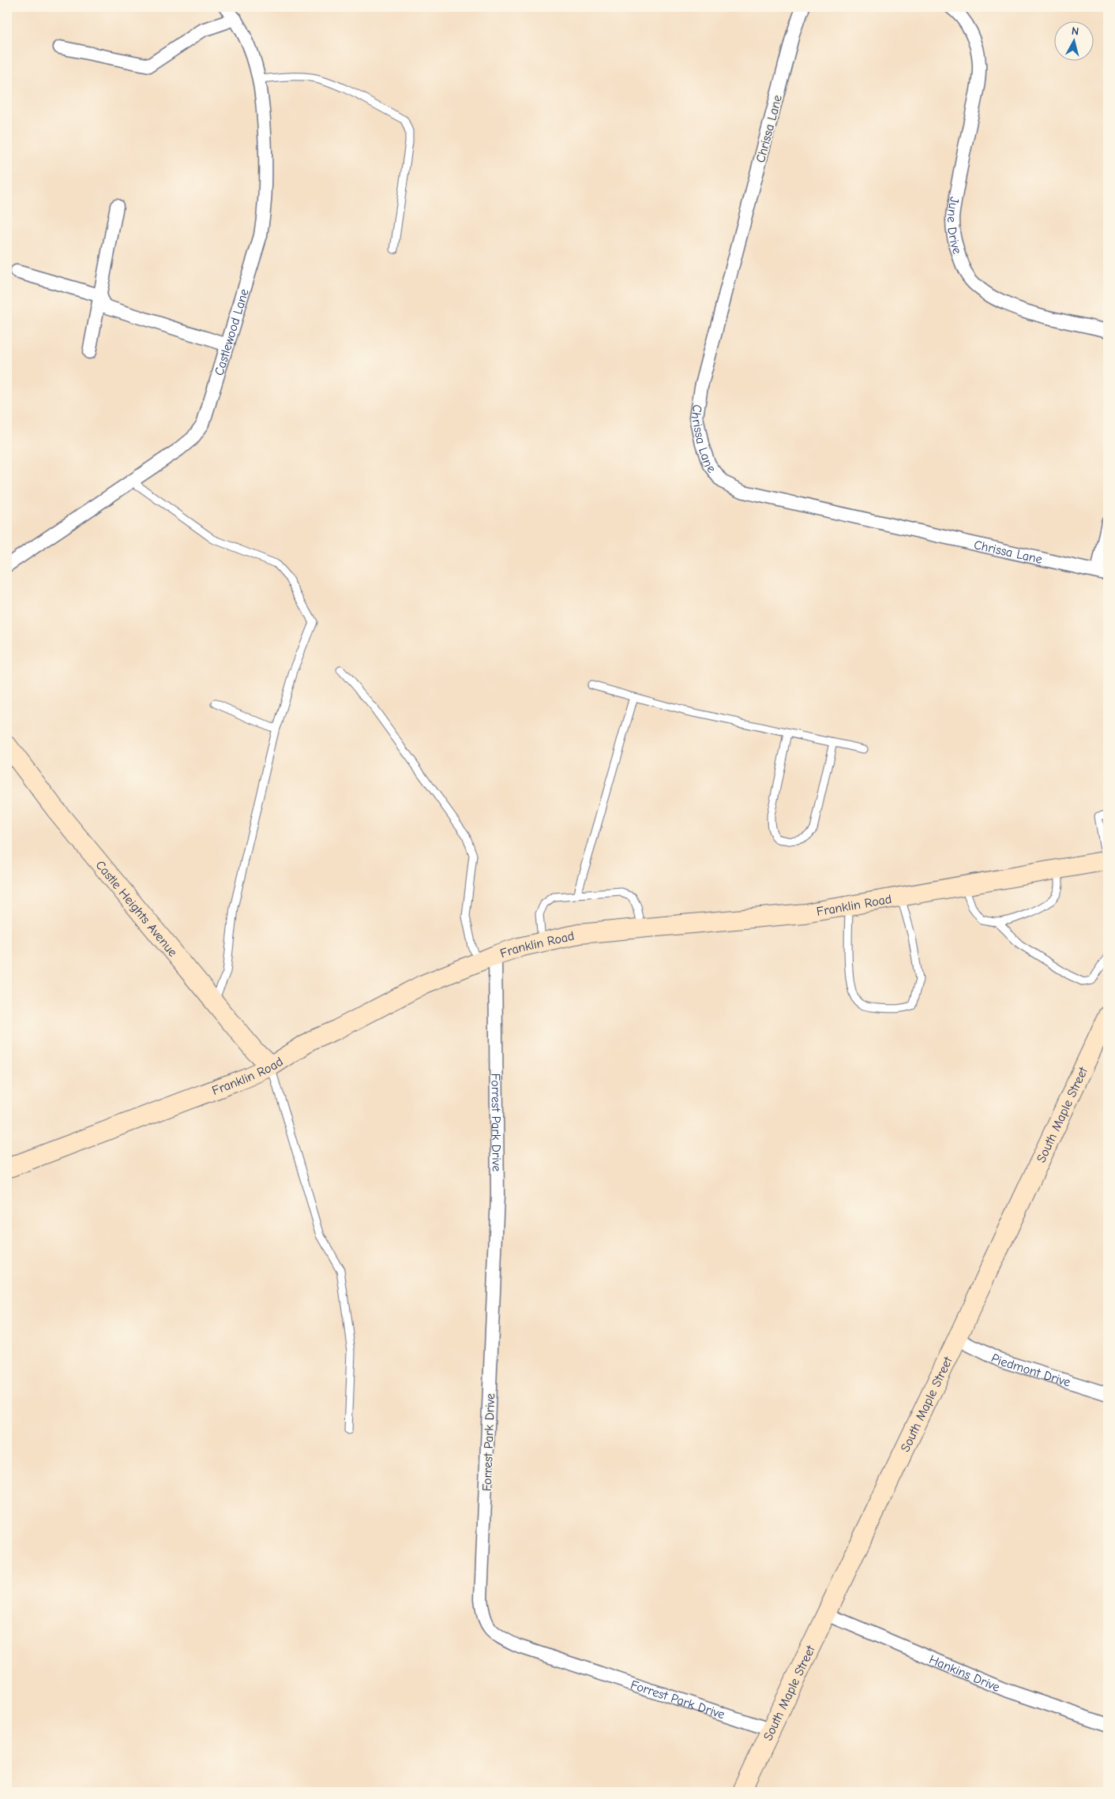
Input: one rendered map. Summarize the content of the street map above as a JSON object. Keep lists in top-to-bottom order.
{
  "streets": {
    "street": [
      "Chrissa Lane",
      "June Drive",
      "Castlewood Lane",
      "Franklin Road",
      "Castle Heights Avenue",
      "South Maple Street",
      "Forrest Park Drive",
      "Piedmont Drive",
      "Hankins Drive"
    ]
  },
  "crossings": [
    ["Franklin Road", "Castle Heights Avenue"],
    ["Franklin Road", "Forrest Park Drive"],
    ["South Maple Street", "Forrest Park Drive"],
    ["South Maple Street", "Piedmont Drive"],
    ["South Maple Street", "Hankins Drive"]
  ],
  "north": "top"
}
